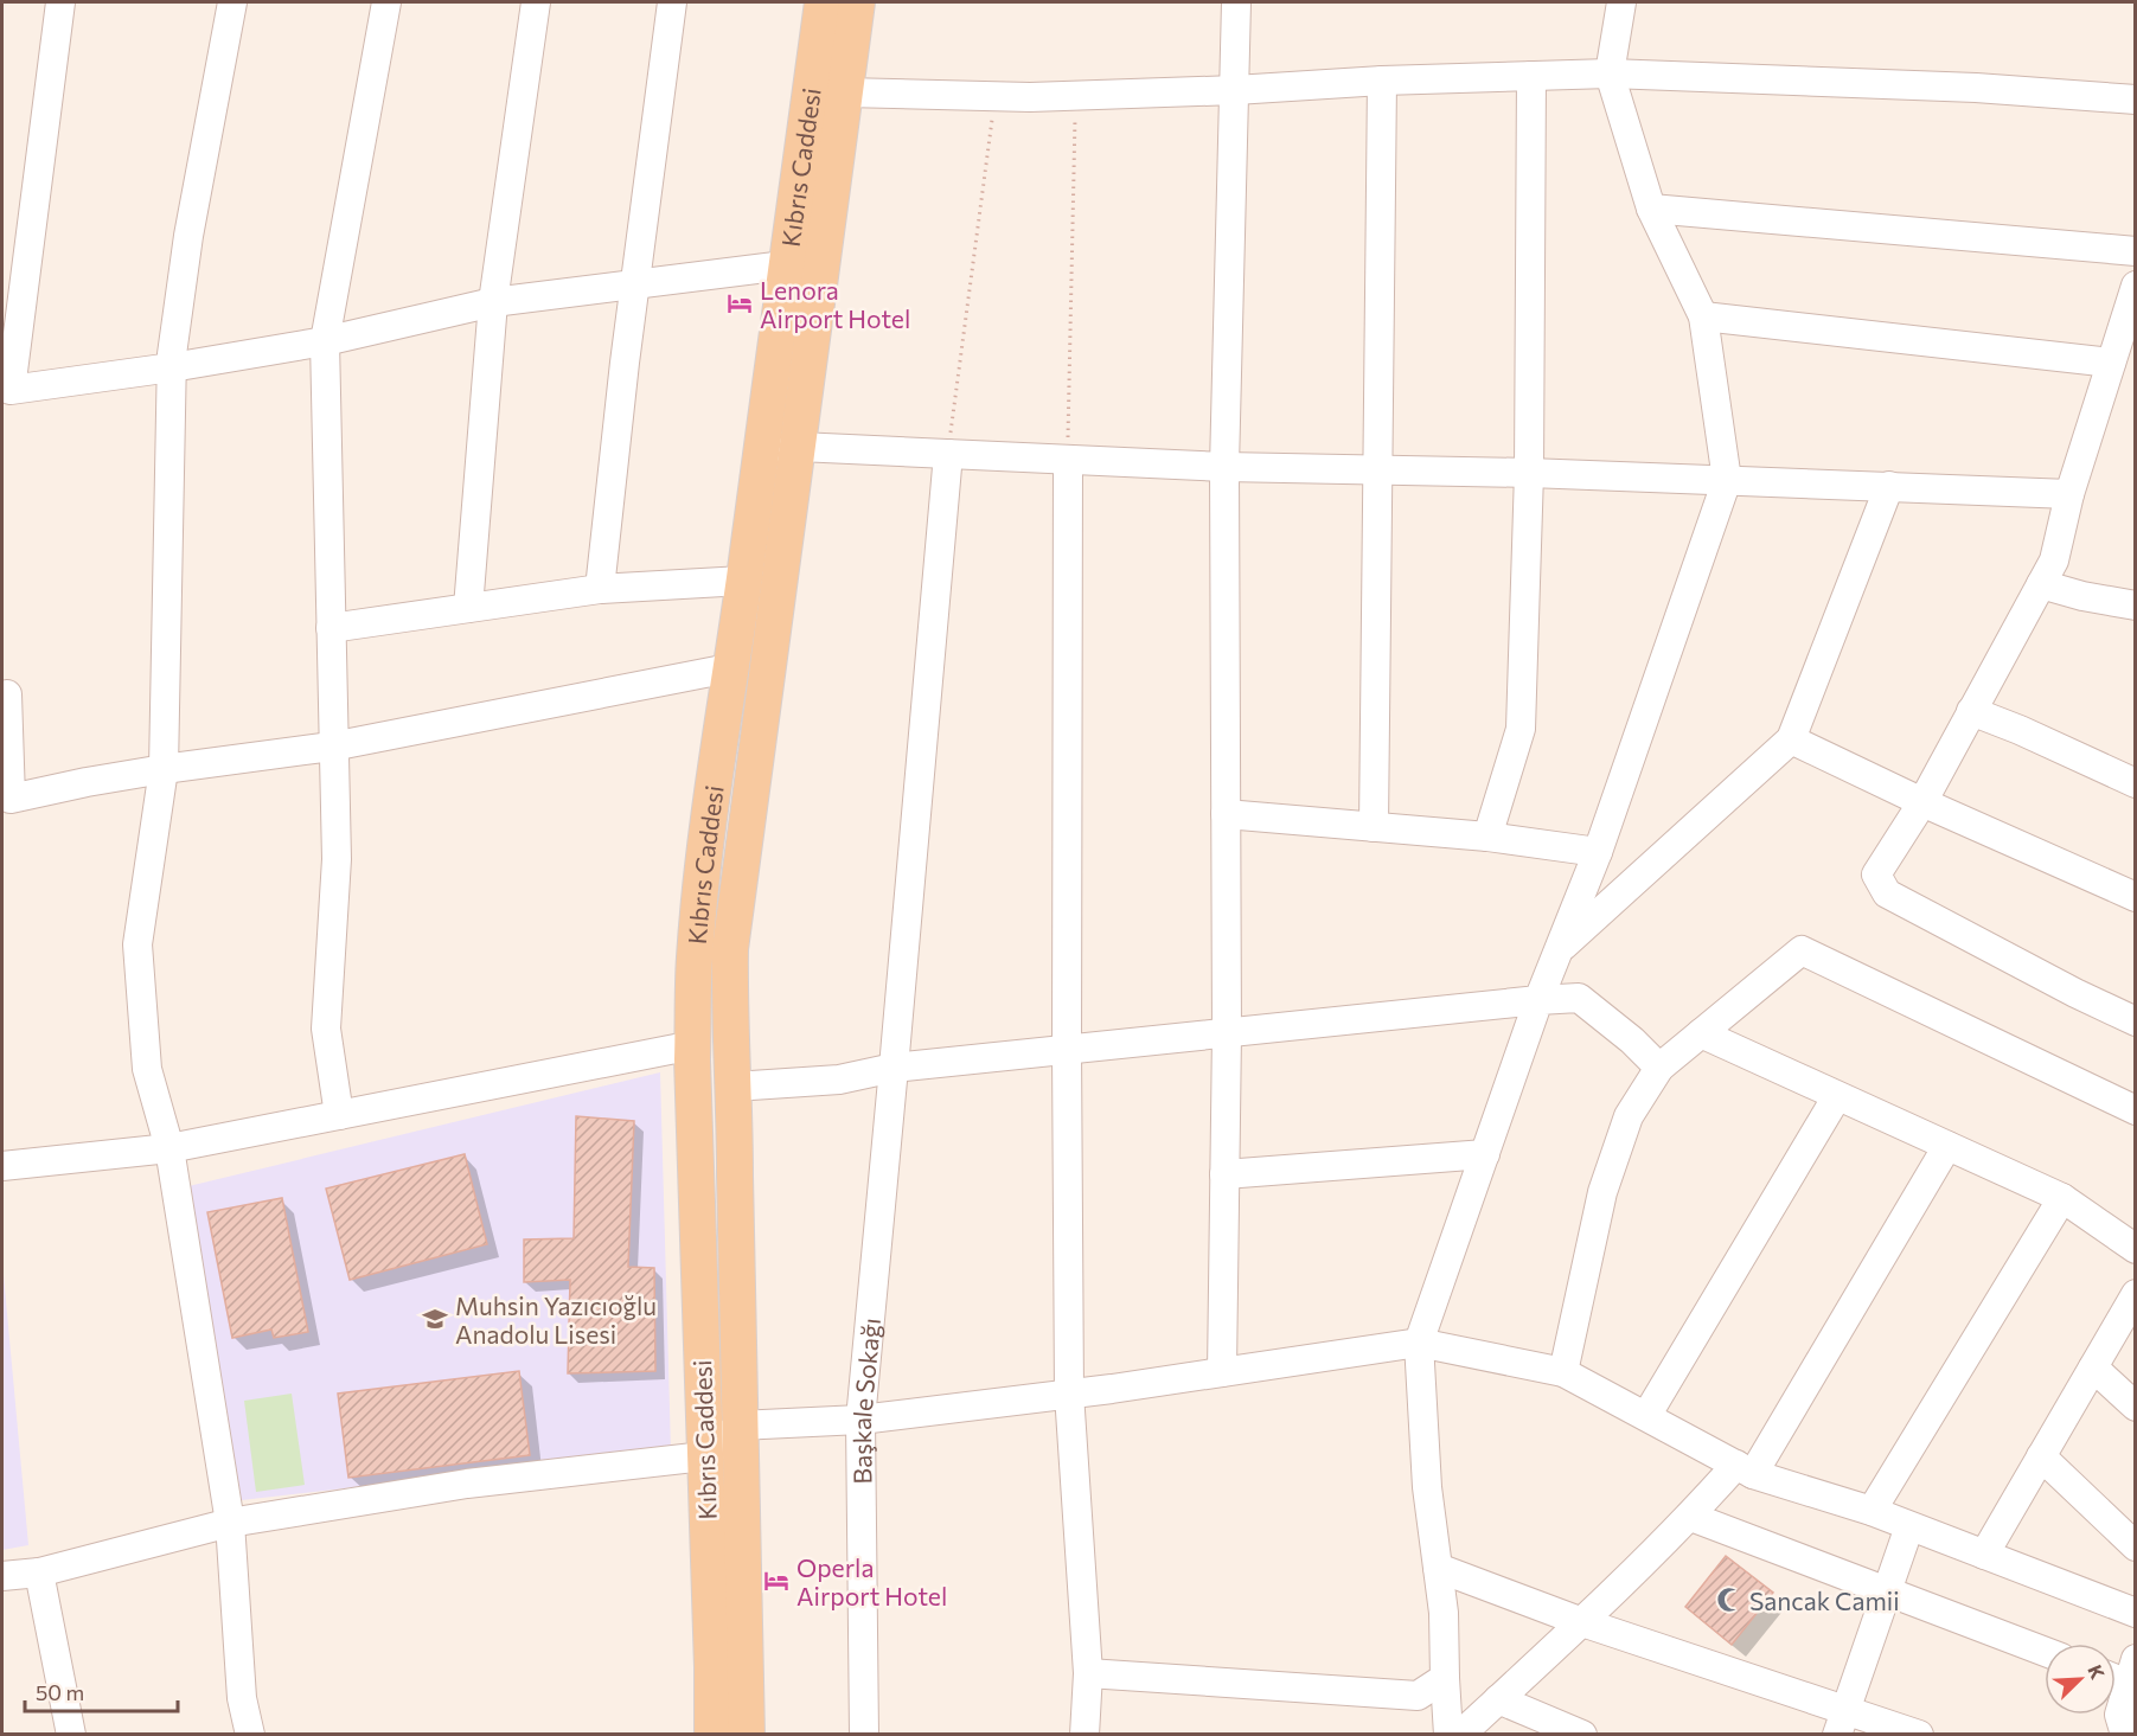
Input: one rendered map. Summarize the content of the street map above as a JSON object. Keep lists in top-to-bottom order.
{
  "streets": {
    "main road": ["Kıbrıs Caddesi"],
    "street": ["Başkale Sokağı"]
  },
  "places": {
    "hotel": ["Lenora Airport Hotel", "Operla Airport Hotel"],
    "school or university": ["Muhsin Yazıcıoğlu Anadolu Lisesi"],
    "mosque": ["Sancak Camii"]
  },
  "scale_bar": "50 m",
  "north": "top right"
}
